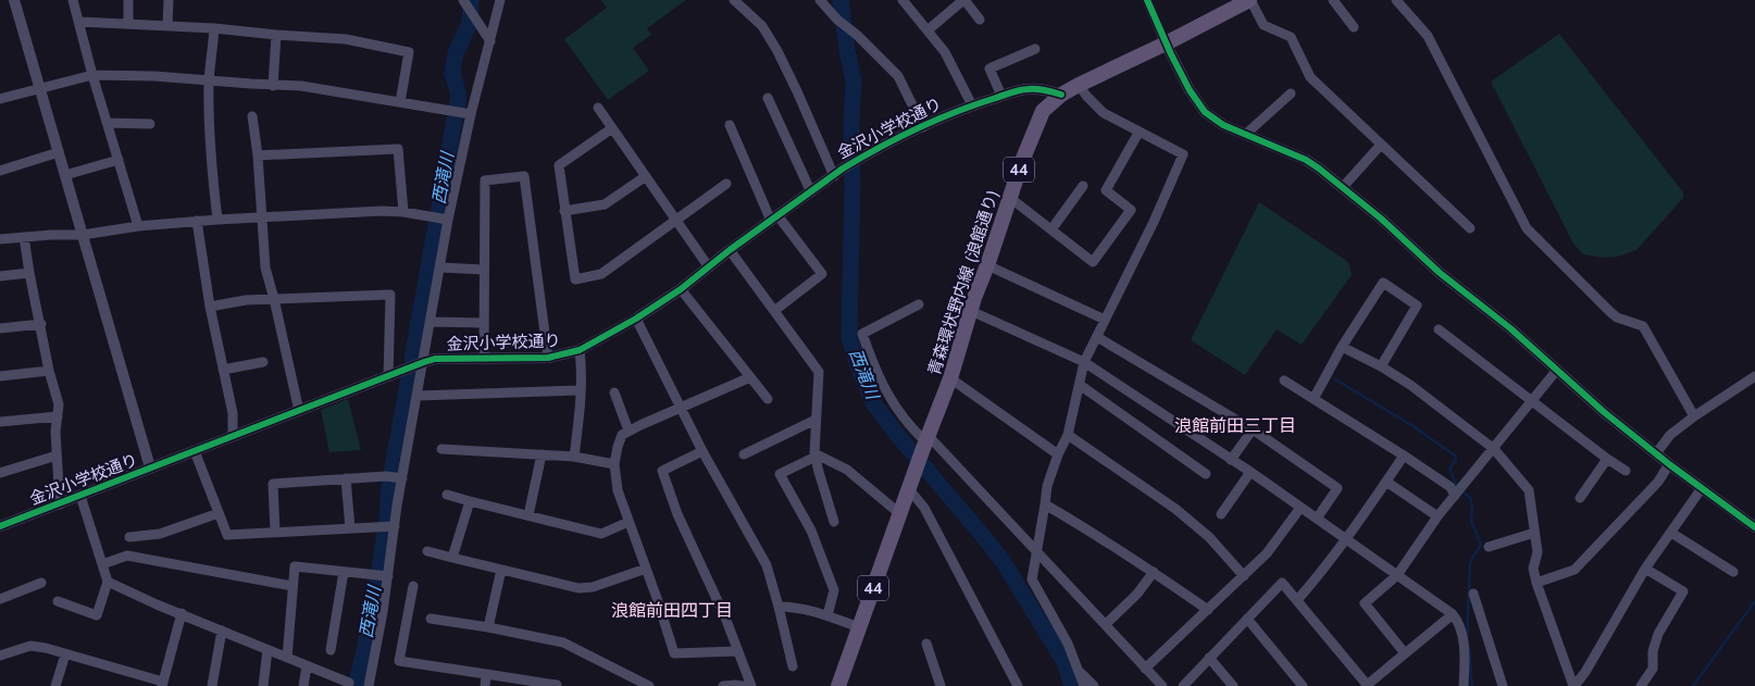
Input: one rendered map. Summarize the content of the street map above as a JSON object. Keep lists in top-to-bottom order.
{
  "streets": {
    "main road": ["44", "青森環状野内線 (浪館通り)"],
    "street": ["金沢小学校通り"]
  },
  "crossings": [
    ["金沢小学校通り", "青森環状野内線 (浪館通り)"]
  ],
  "districts": ["浪館前田三丁目", "浪館前田四丁目"],
  "water": ["西滝川"]
}
